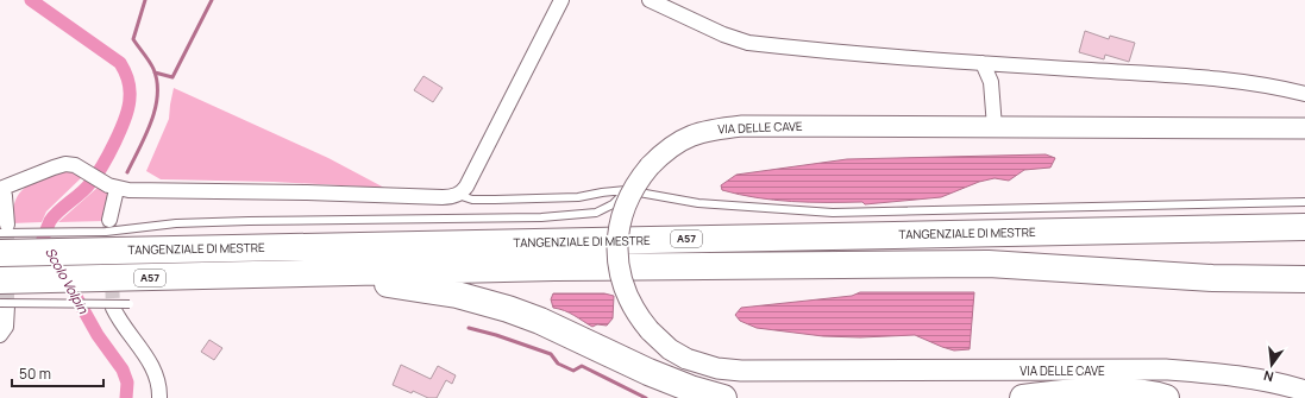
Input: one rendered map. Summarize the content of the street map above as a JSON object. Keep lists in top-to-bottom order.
{
  "streets": {
    "highway": ["TANGENZIALE DI MESTRE", "A57"],
    "main road": ["VIA DELLE CAVE"]
  },
  "water": ["Scolo Volpin"],
  "scale_bar": "50 m",
  "north": "bottom"
}
